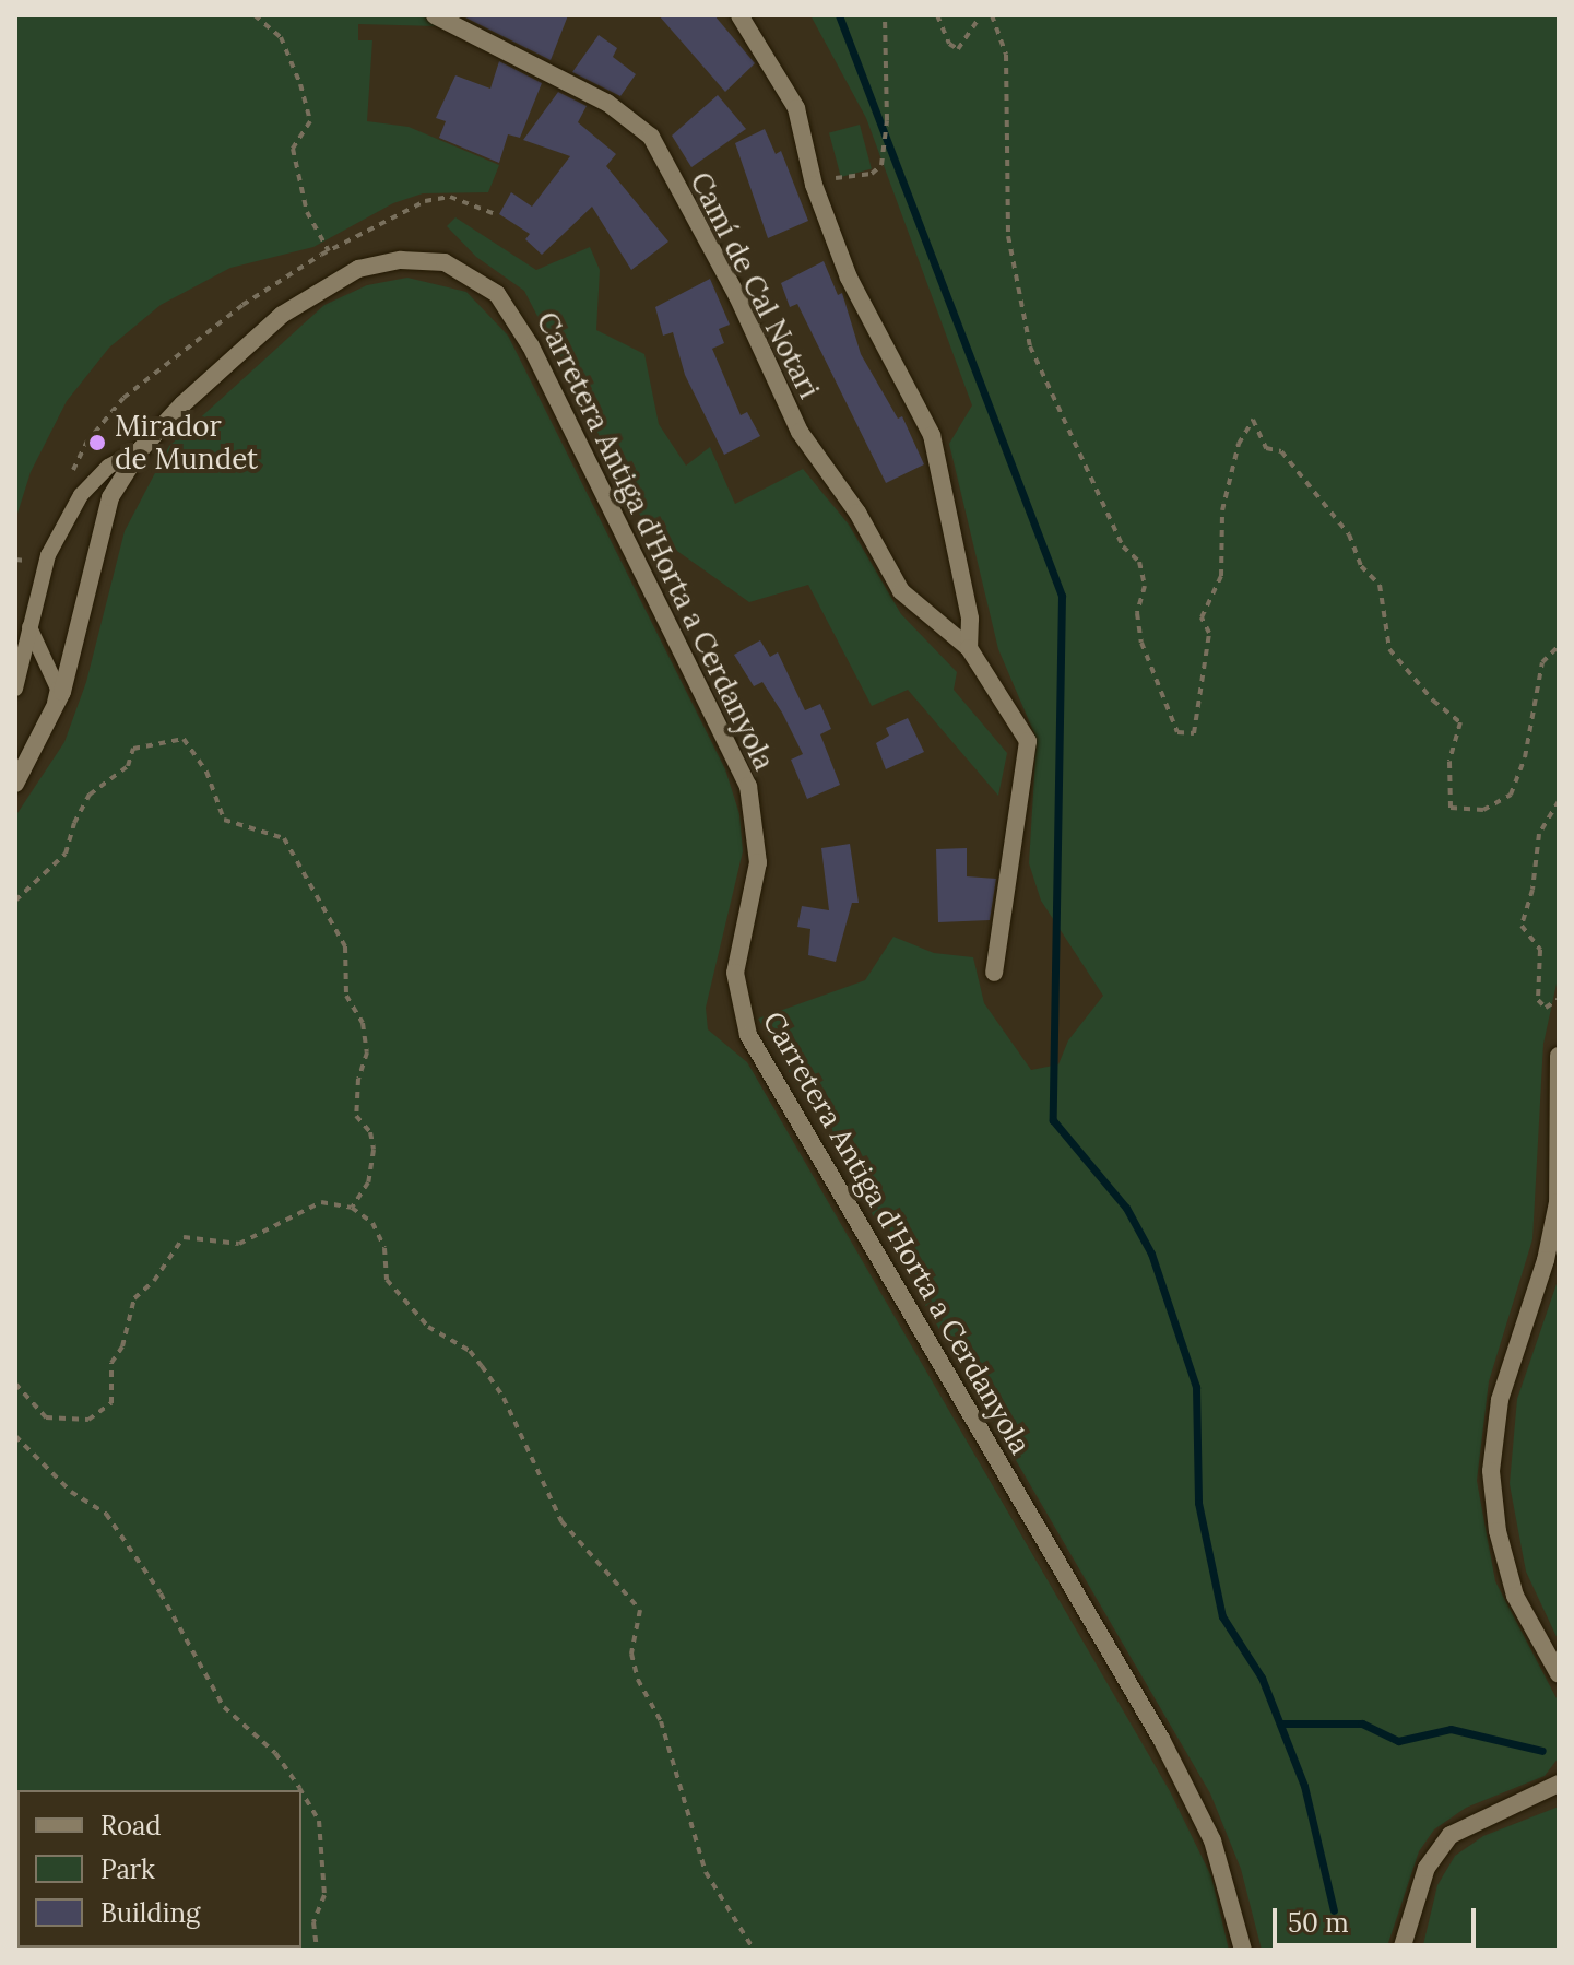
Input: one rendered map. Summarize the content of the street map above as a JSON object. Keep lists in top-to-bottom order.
{
  "streets": {
    "street": ["Camí de Cal Notari", "Carretera Antiga d'Horta a Cerdanyola"]
  },
  "places": ["Mirador de Mundet"],
  "legend": ["Road", "Park", "Building"],
  "scale_bar": "50 m"
}
